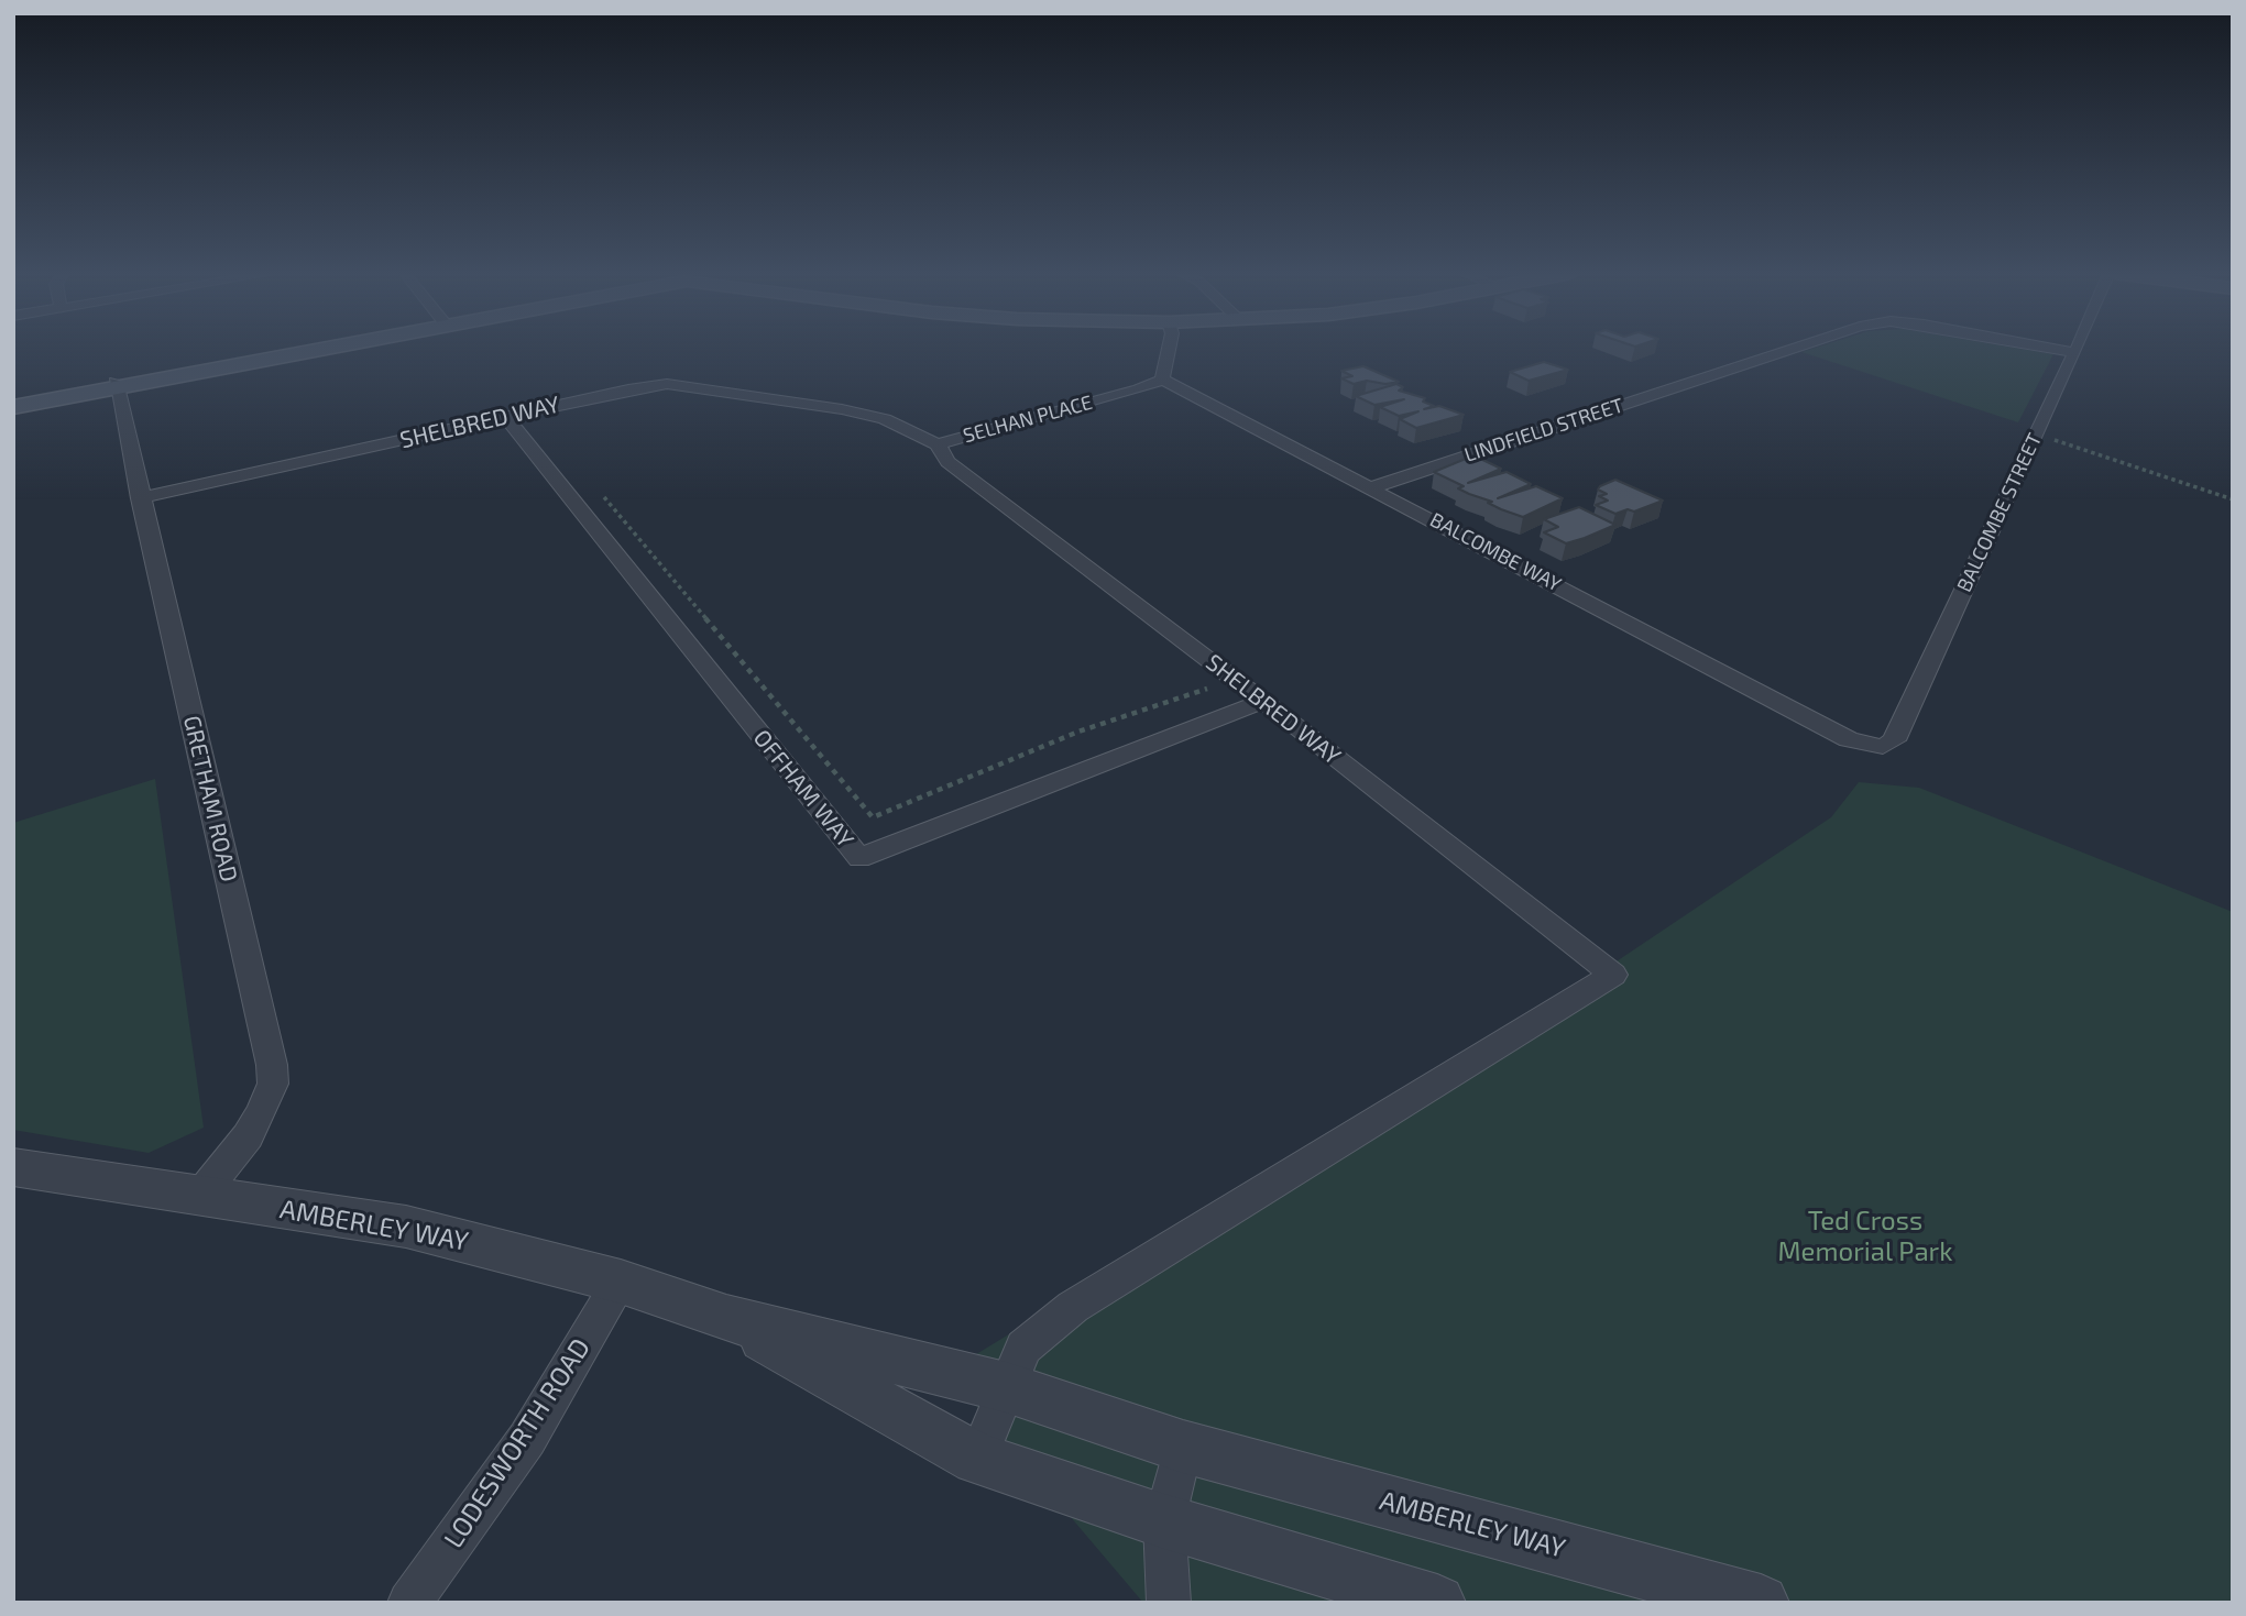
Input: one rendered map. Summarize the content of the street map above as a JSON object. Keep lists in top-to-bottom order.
{
  "streets": {
    "street": [
      "SELHAN PLACE",
      "SHELBRED WAY",
      "LINDFIELD STREET",
      "BALCOMBE STREET",
      "BALCOMBE WAY",
      "OFFHAM WAY",
      "GRETHAM ROAD",
      "AMBERLEY WAY",
      "LODESWORTH ROAD"
    ]
  },
  "crossings": [
    ["SELHAN PLACE", "SHELBRED WAY"],
    ["SELHAN PLACE", "BALCOMBE WAY"],
    ["SHELBRED WAY", "OFFHAM WAY"],
    ["SHELBRED WAY", "GRETHAM ROAD"],
    ["SHELBRED WAY", "AMBERLEY WAY"],
    ["LINDFIELD STREET", "BALCOMBE STREET"],
    ["LINDFIELD STREET", "BALCOMBE WAY"],
    ["BALCOMBE STREET", "BALCOMBE WAY"],
    ["GRETHAM ROAD", "AMBERLEY WAY"],
    ["AMBERLEY WAY", "LODESWORTH ROAD"]
  ],
  "parks": ["Ted Cross Memorial Park"]
}
